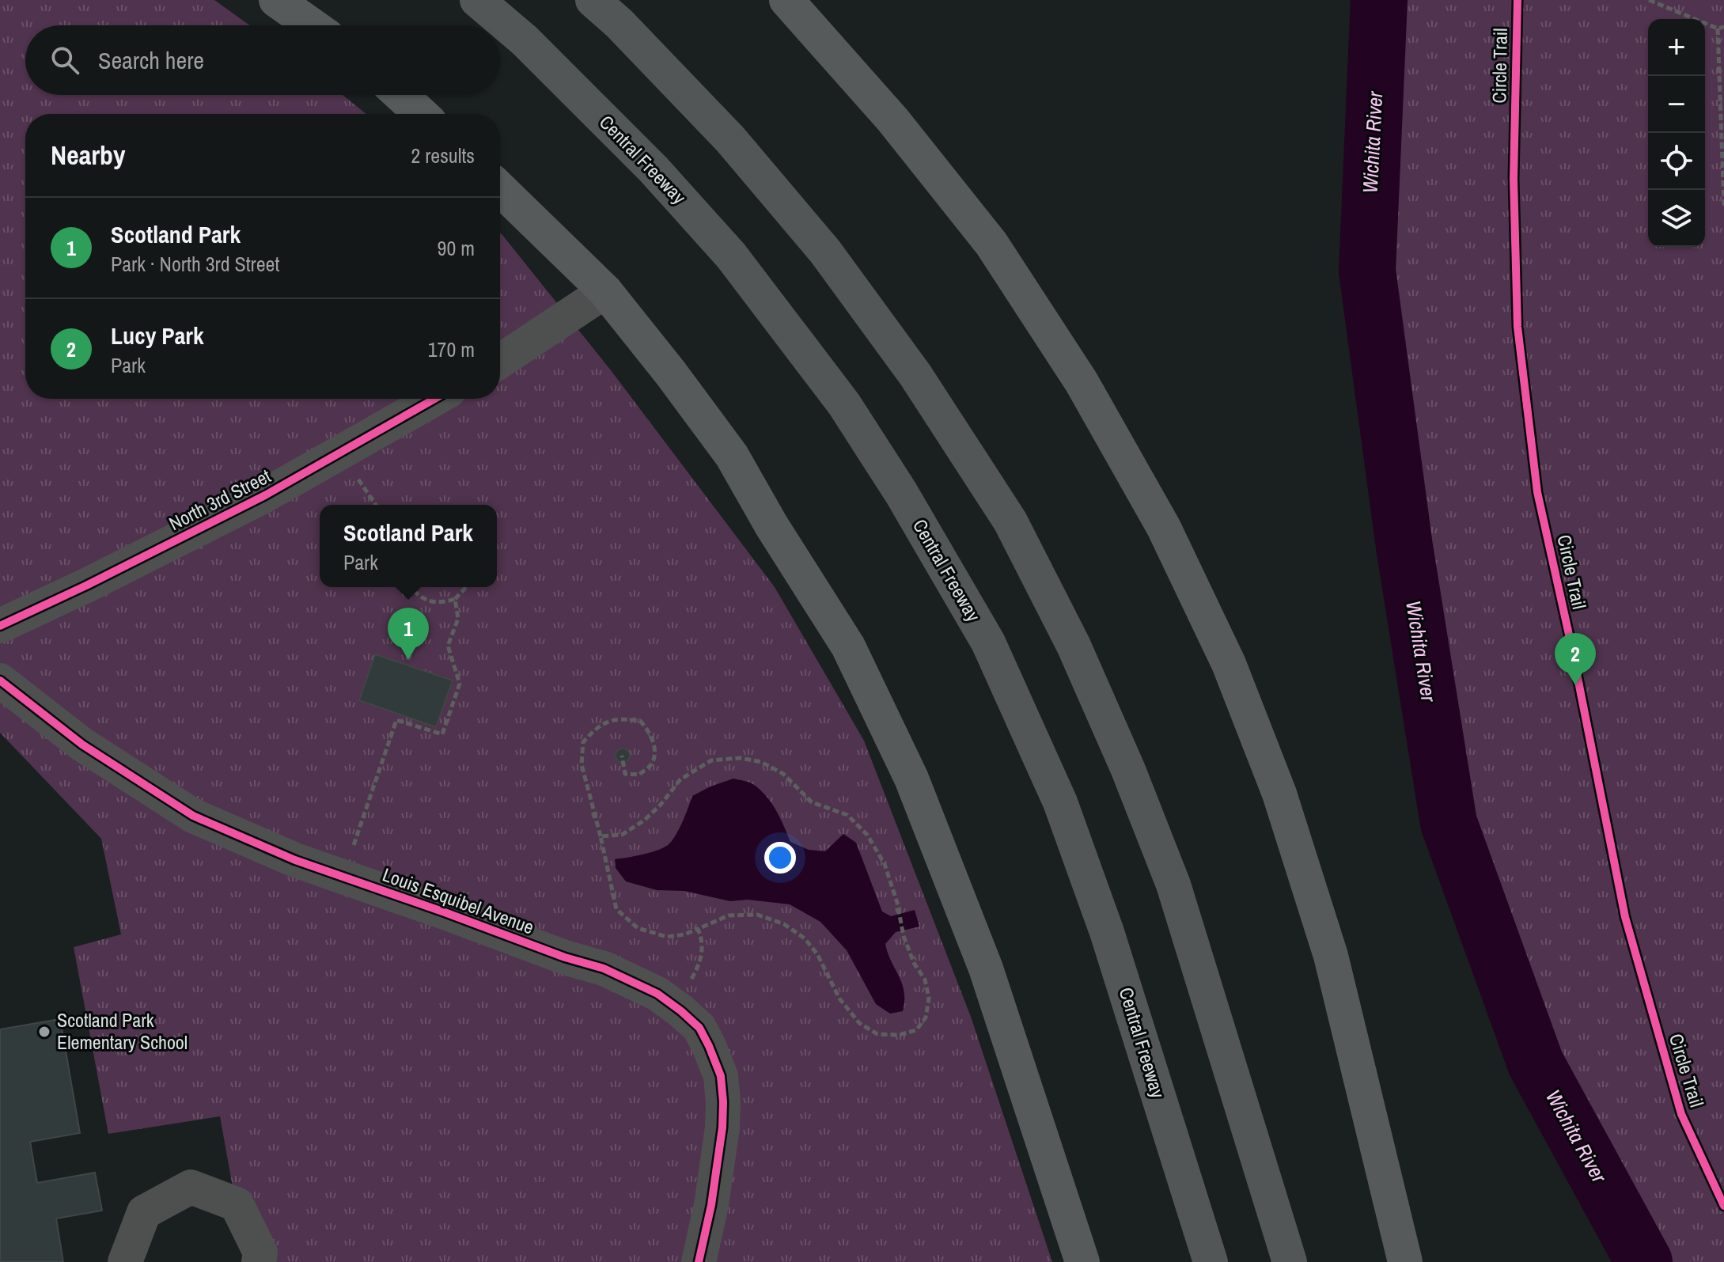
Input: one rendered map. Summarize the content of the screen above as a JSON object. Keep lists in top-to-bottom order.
{
  "streets": {
    "highway": ["Central Freeway"],
    "street": ["North 3rd Street", "Louis Esquibel Avenue"],
    "cycle path": ["Circle Trail"]
  },
  "water": ["Wichita River"],
  "places": ["Scotland Park Elementary School"],
  "page": {
    "map_buttons": ["+", "−"],
    "search": "Search here",
    "heading": ["Nearby", "2 results"],
    "list": [
      {
        "mark": "1",
        "name": "Scotland Park",
        "note": "Park · North 3rd Street",
        "value": "90 m"
      },
      {
        "mark": "2",
        "name": "Lucy Park",
        "note": "Park",
        "value": "170 m"
      }
    ],
    "popup": ["Scotland Park", "Park"],
    "pins": ["1", "2"]
  }
}
